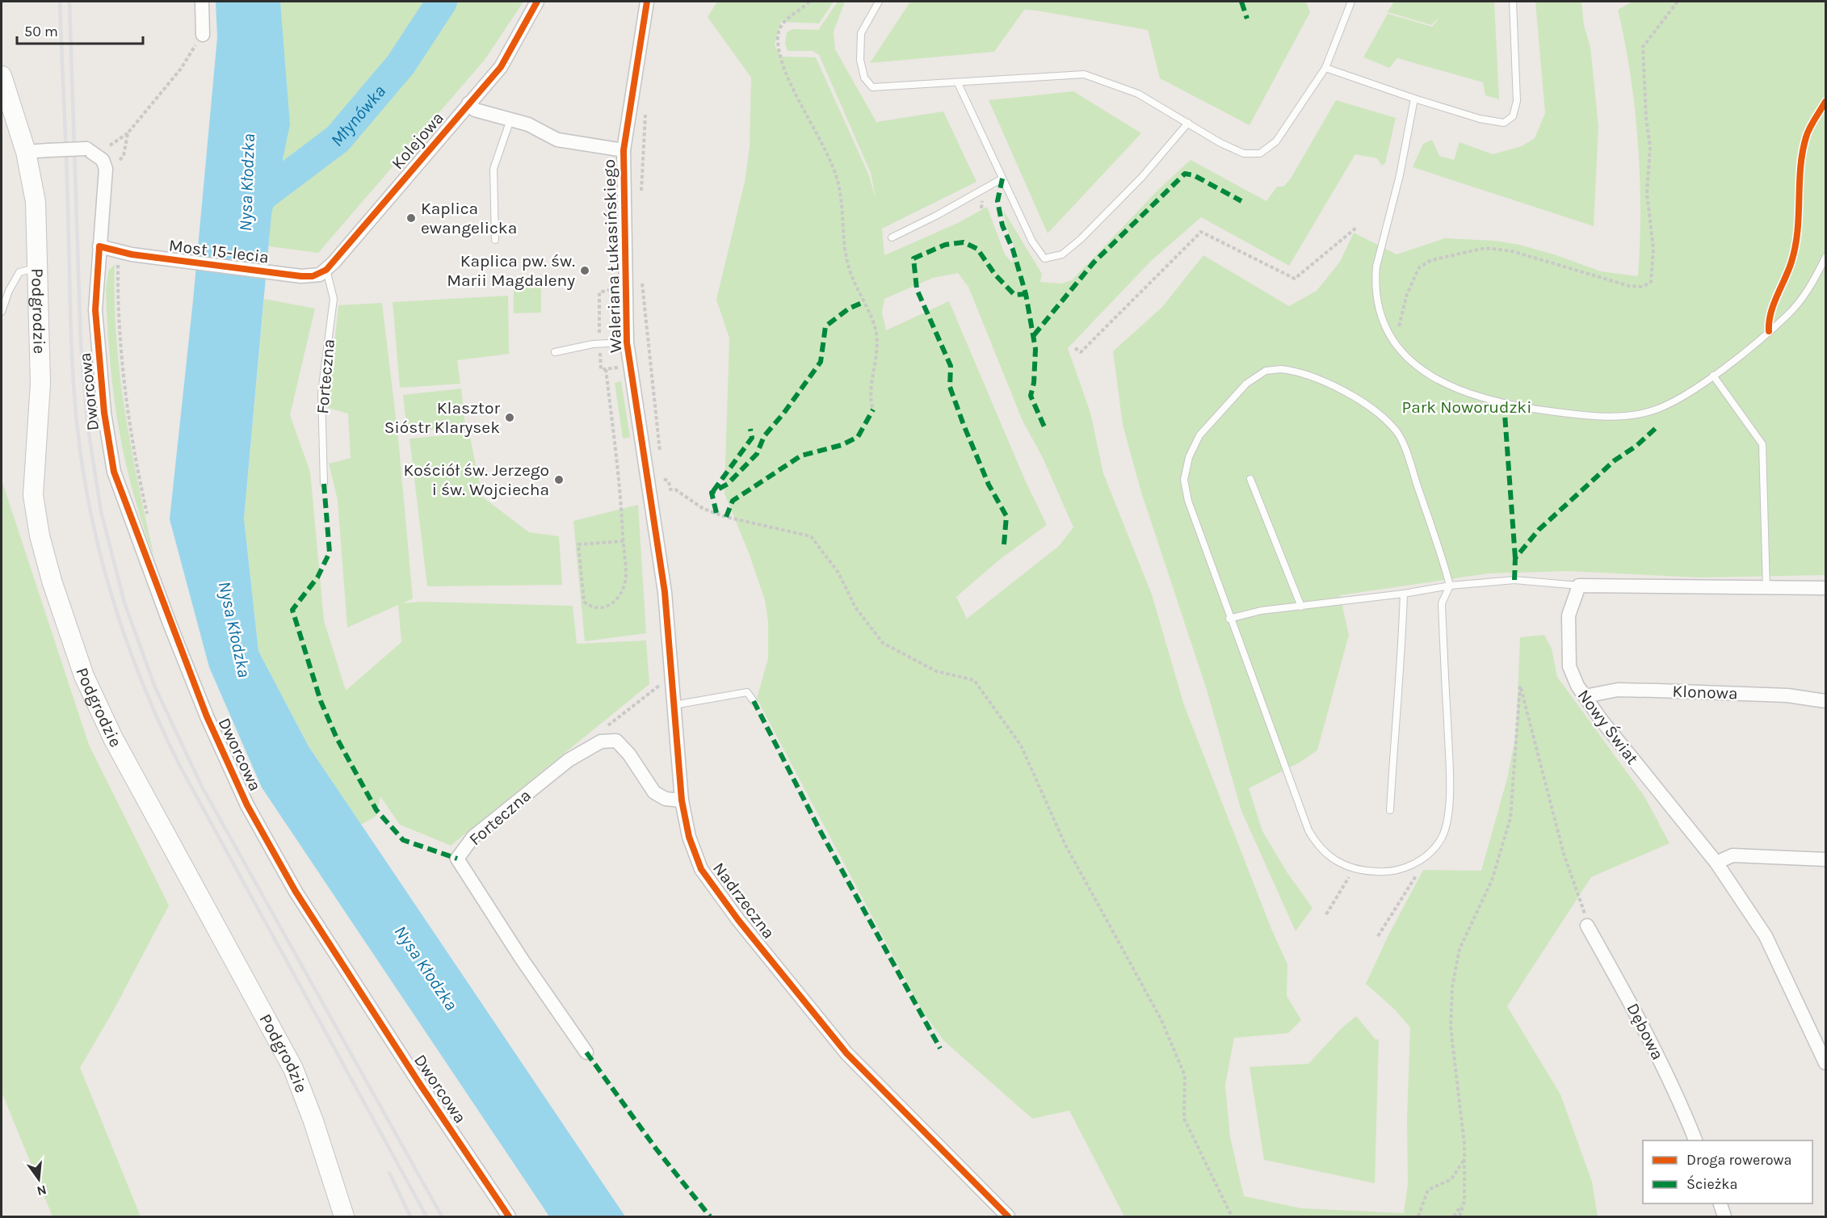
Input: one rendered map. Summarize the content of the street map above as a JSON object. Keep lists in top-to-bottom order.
{
  "streets": {
    "main road": ["Podgrodzie"],
    "street": [
      "Kolejowa",
      "Most 15-lecia",
      "Waleriana Łukasińskiego",
      "Forteczna",
      "Dworcowa",
      "Klonowa",
      "Nowy Świat",
      "Nadrzeczna",
      "Dębowa"
    ]
  },
  "crossings": [
    ["Kolejowa", "Most 15-lecia"],
    ["Kolejowa", "Forteczna"],
    ["Most 15-lecia", "Forteczna"],
    ["Waleriana Łukasińskiego", "Nadrzeczna"],
    ["Podgrodzie", "Dworcowa"],
    ["Klonowa", "Nowy Świat"]
  ],
  "water": ["Młynówka", "Nysa Kłodzka"],
  "parks": ["Park Noworudzki"],
  "places": [
    "Kaplica ewangelicka",
    "Kaplica pw. św. Marii Magdaleny",
    "Klasztor Sióstr Klarysek",
    "Kościół św. Jerzego i św. Wojciecha"
  ],
  "legend": ["Droga rowerowa", "Ścieżka"],
  "scale_bar": "50 m",
  "north": "bottom"
}
